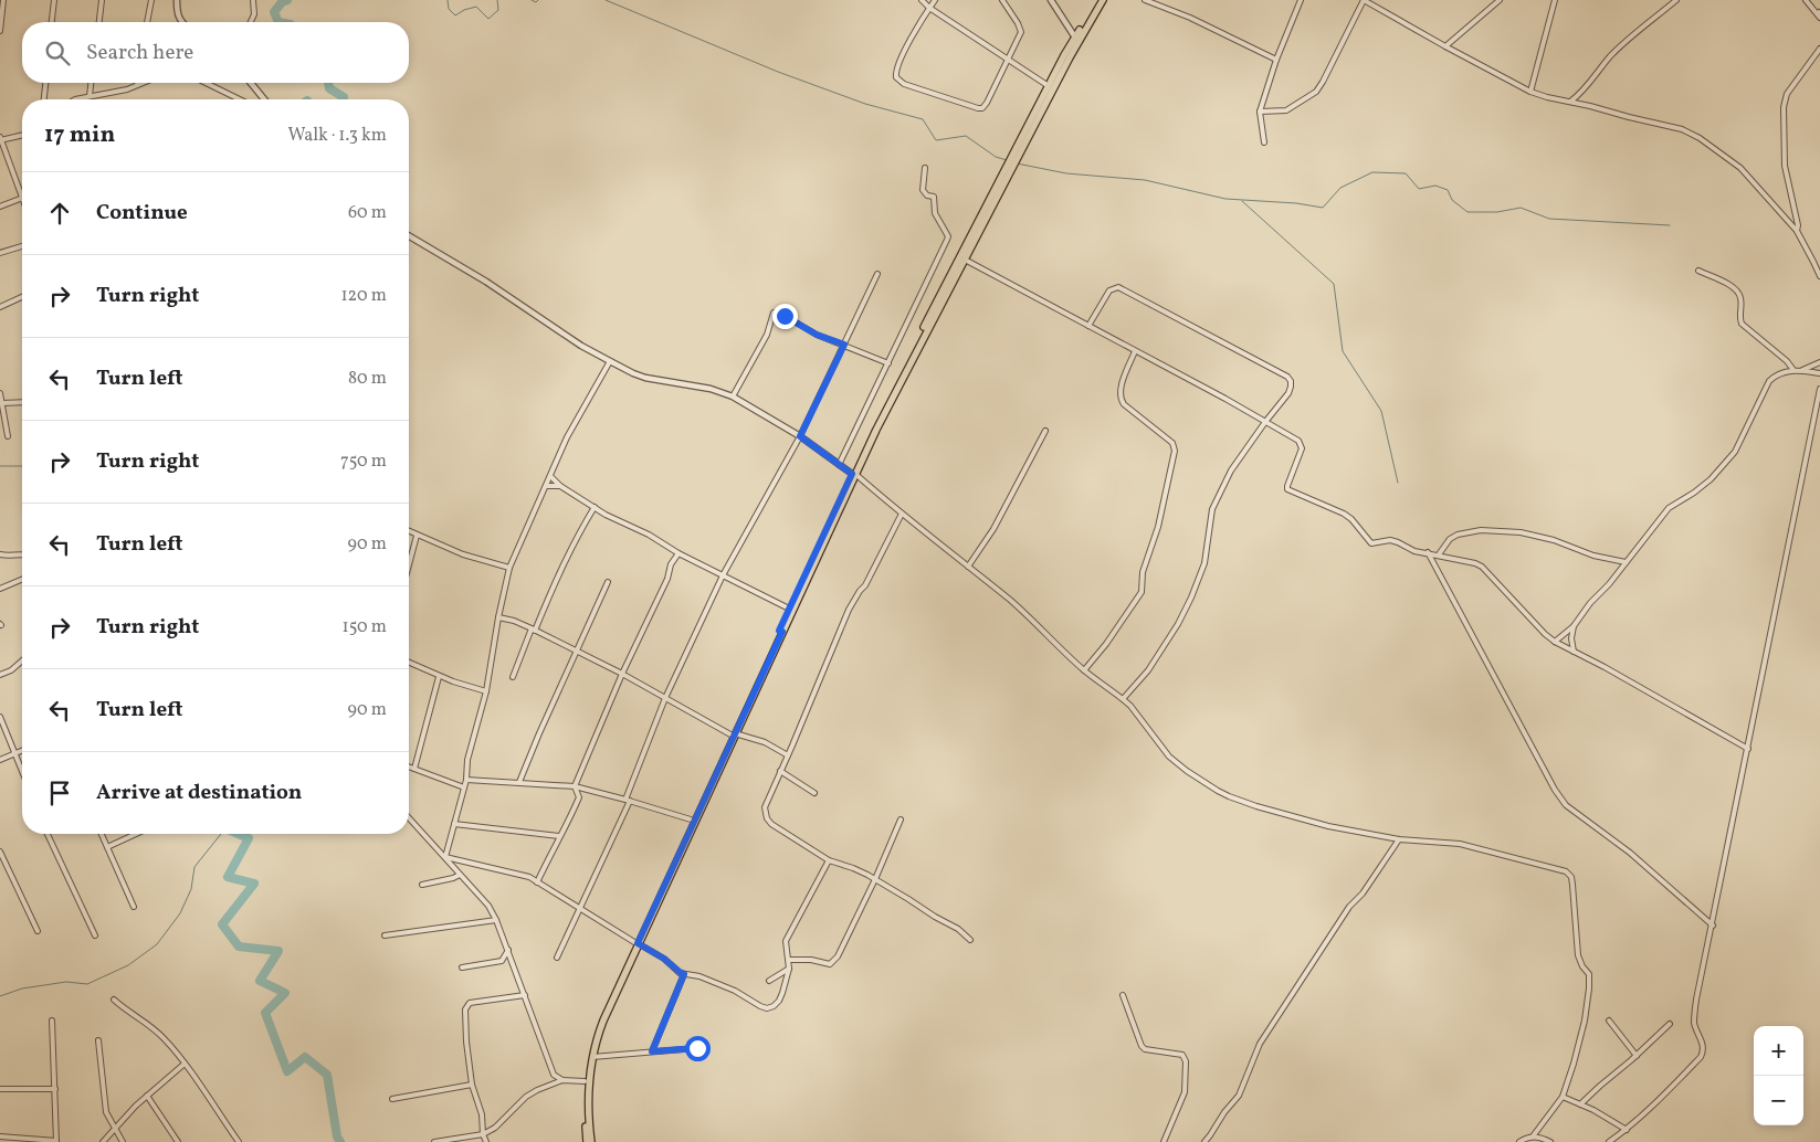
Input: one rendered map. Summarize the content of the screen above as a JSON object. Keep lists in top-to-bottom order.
{
  "page": {
    "search": "Search here",
    "heading": ["17 min", "Walk · 1.3 km"],
    "list": [
      ["Continue", "60 m"],
      ["Turn right", "120 m"],
      ["Turn left", "80 m"],
      ["Turn right", "750 m"],
      ["Turn left", "90 m"],
      ["Turn right", "150 m"],
      ["Turn left", "90 m"],
      "Arrive at destination"
    ],
    "map_buttons": ["+", "−"]
  }
}
